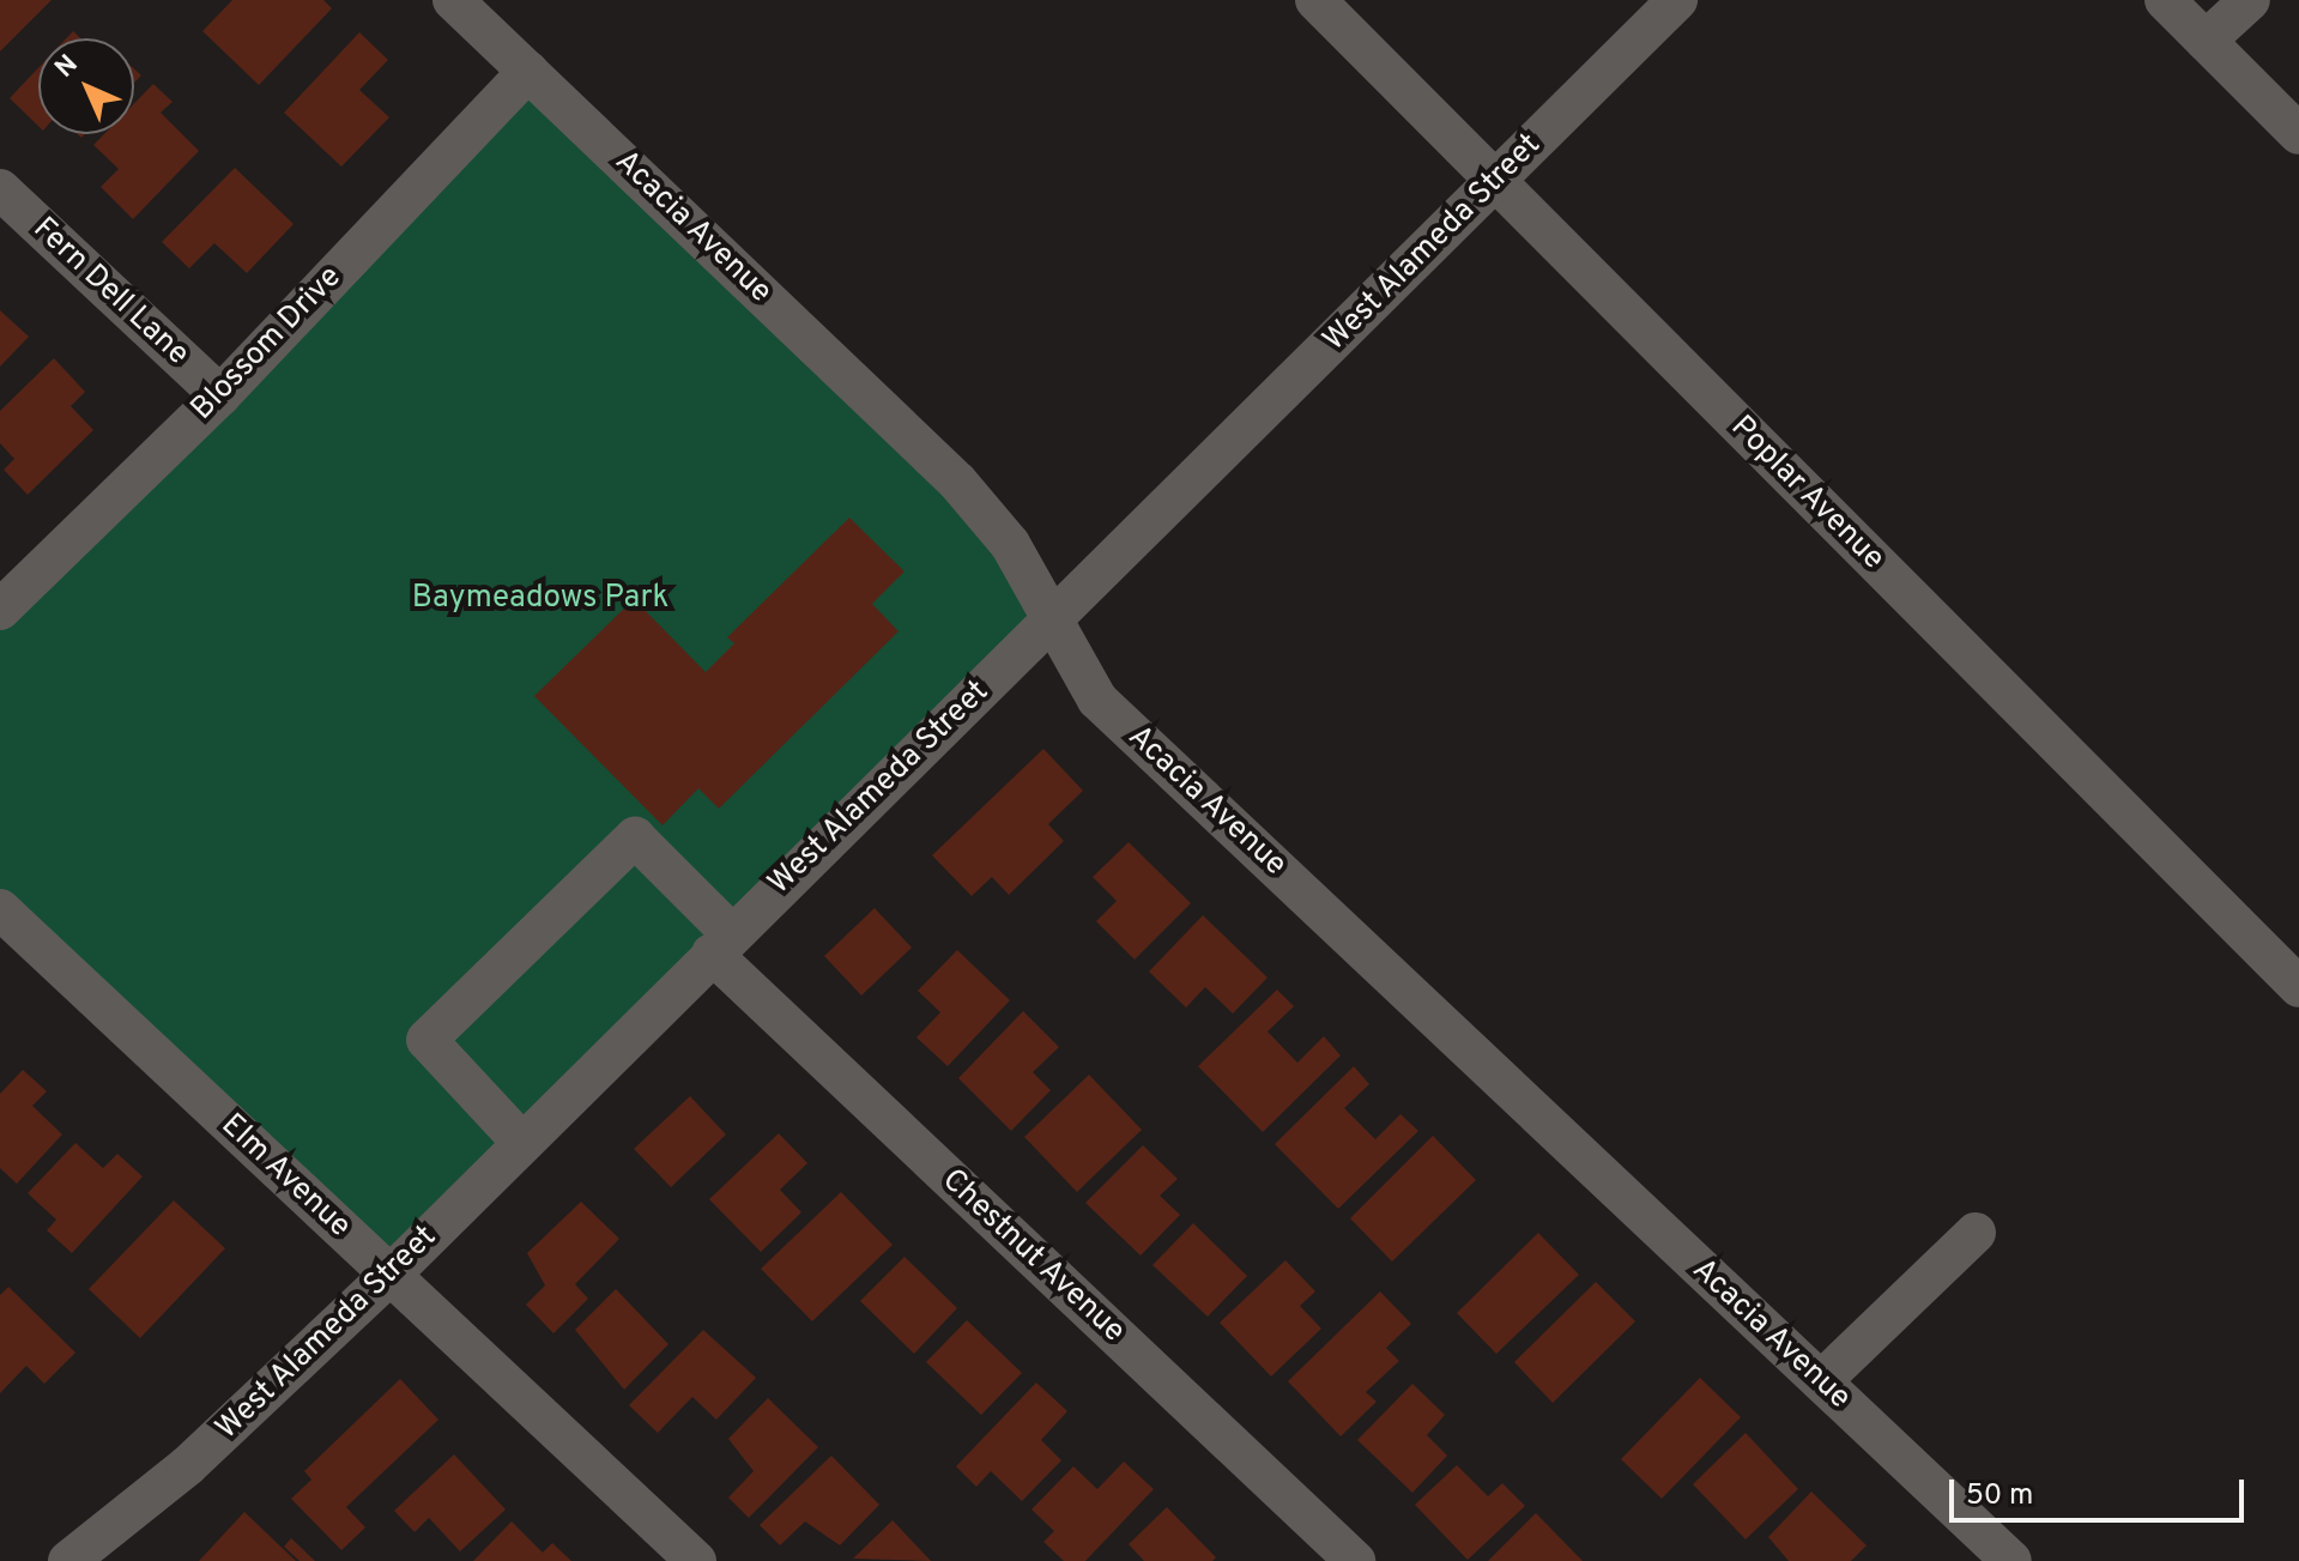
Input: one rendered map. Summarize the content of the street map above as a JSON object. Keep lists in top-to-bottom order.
{
  "streets": {
    "street": [
      "Acacia Avenue",
      "West Alameda Street",
      "Fern Dell Lane",
      "Blossom Drive",
      "Poplar Avenue",
      "Elm Avenue",
      "Chestnut Avenue"
    ]
  },
  "crossings": [
    ["Acacia Avenue", "West Alameda Street"],
    ["Acacia Avenue", "Blossom Drive"],
    ["West Alameda Street", "Poplar Avenue"],
    ["West Alameda Street", "Elm Avenue"],
    ["West Alameda Street", "Chestnut Avenue"],
    ["Fern Dell Lane", "Blossom Drive"]
  ],
  "parks": ["Baymeadows Park"],
  "scale_bar": "50 m",
  "north": "top left"
}
